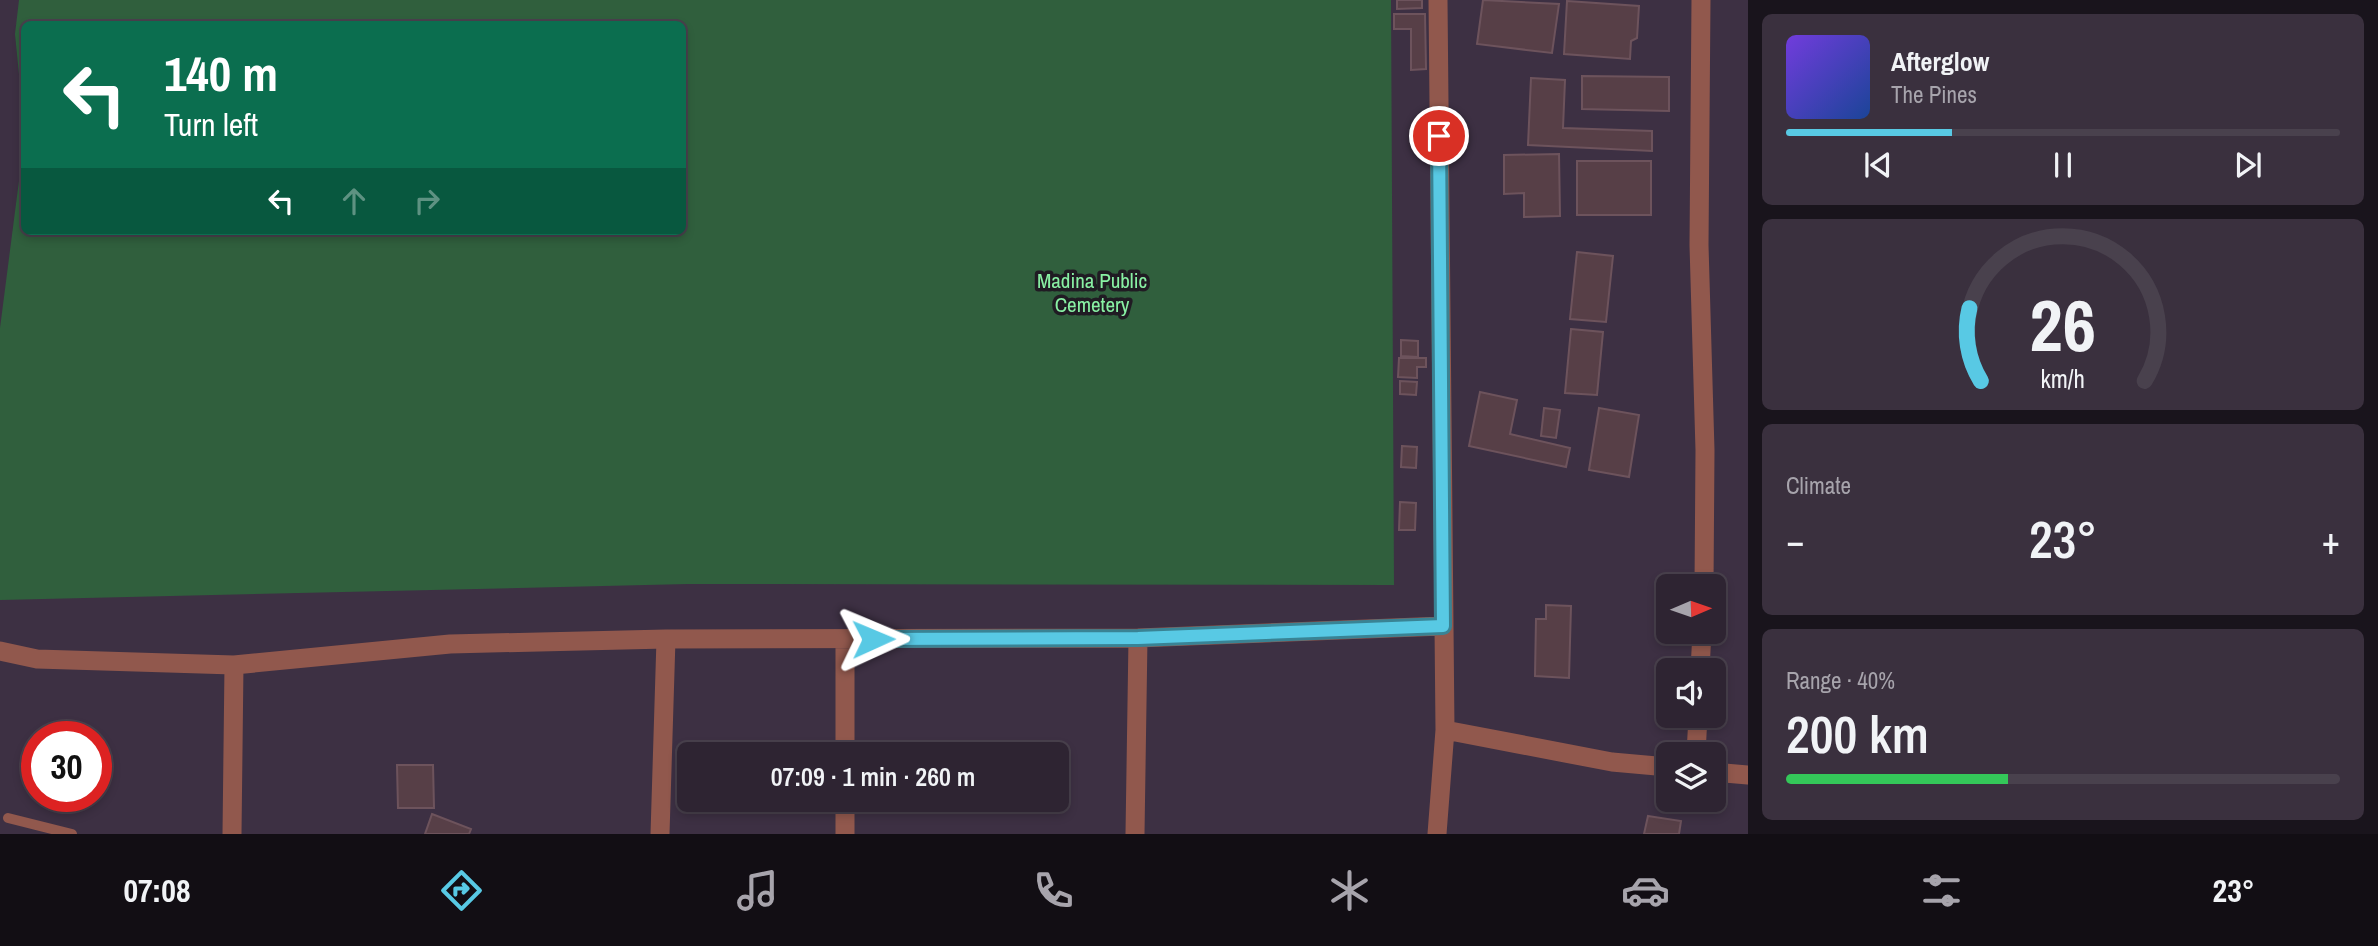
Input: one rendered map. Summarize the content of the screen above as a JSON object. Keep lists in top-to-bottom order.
{
  "parks": ["Madina Public Cemetery"],
  "north": "right",
  "page": {
    "turn": ["140 m", "Turn left"],
    "song": ["Afterglow", "The Pines"],
    "tile": [
      "Climate",
      ["Range · 40%", "200 km"]
    ],
    "heat": ["−", "23°", "+"],
    "limit": "30",
    "trip": "07:09 · 1 min · 260 m",
    "tabs": ["07:08", "23°"],
    "gauge": ["26", "km/h"]
  }
}
